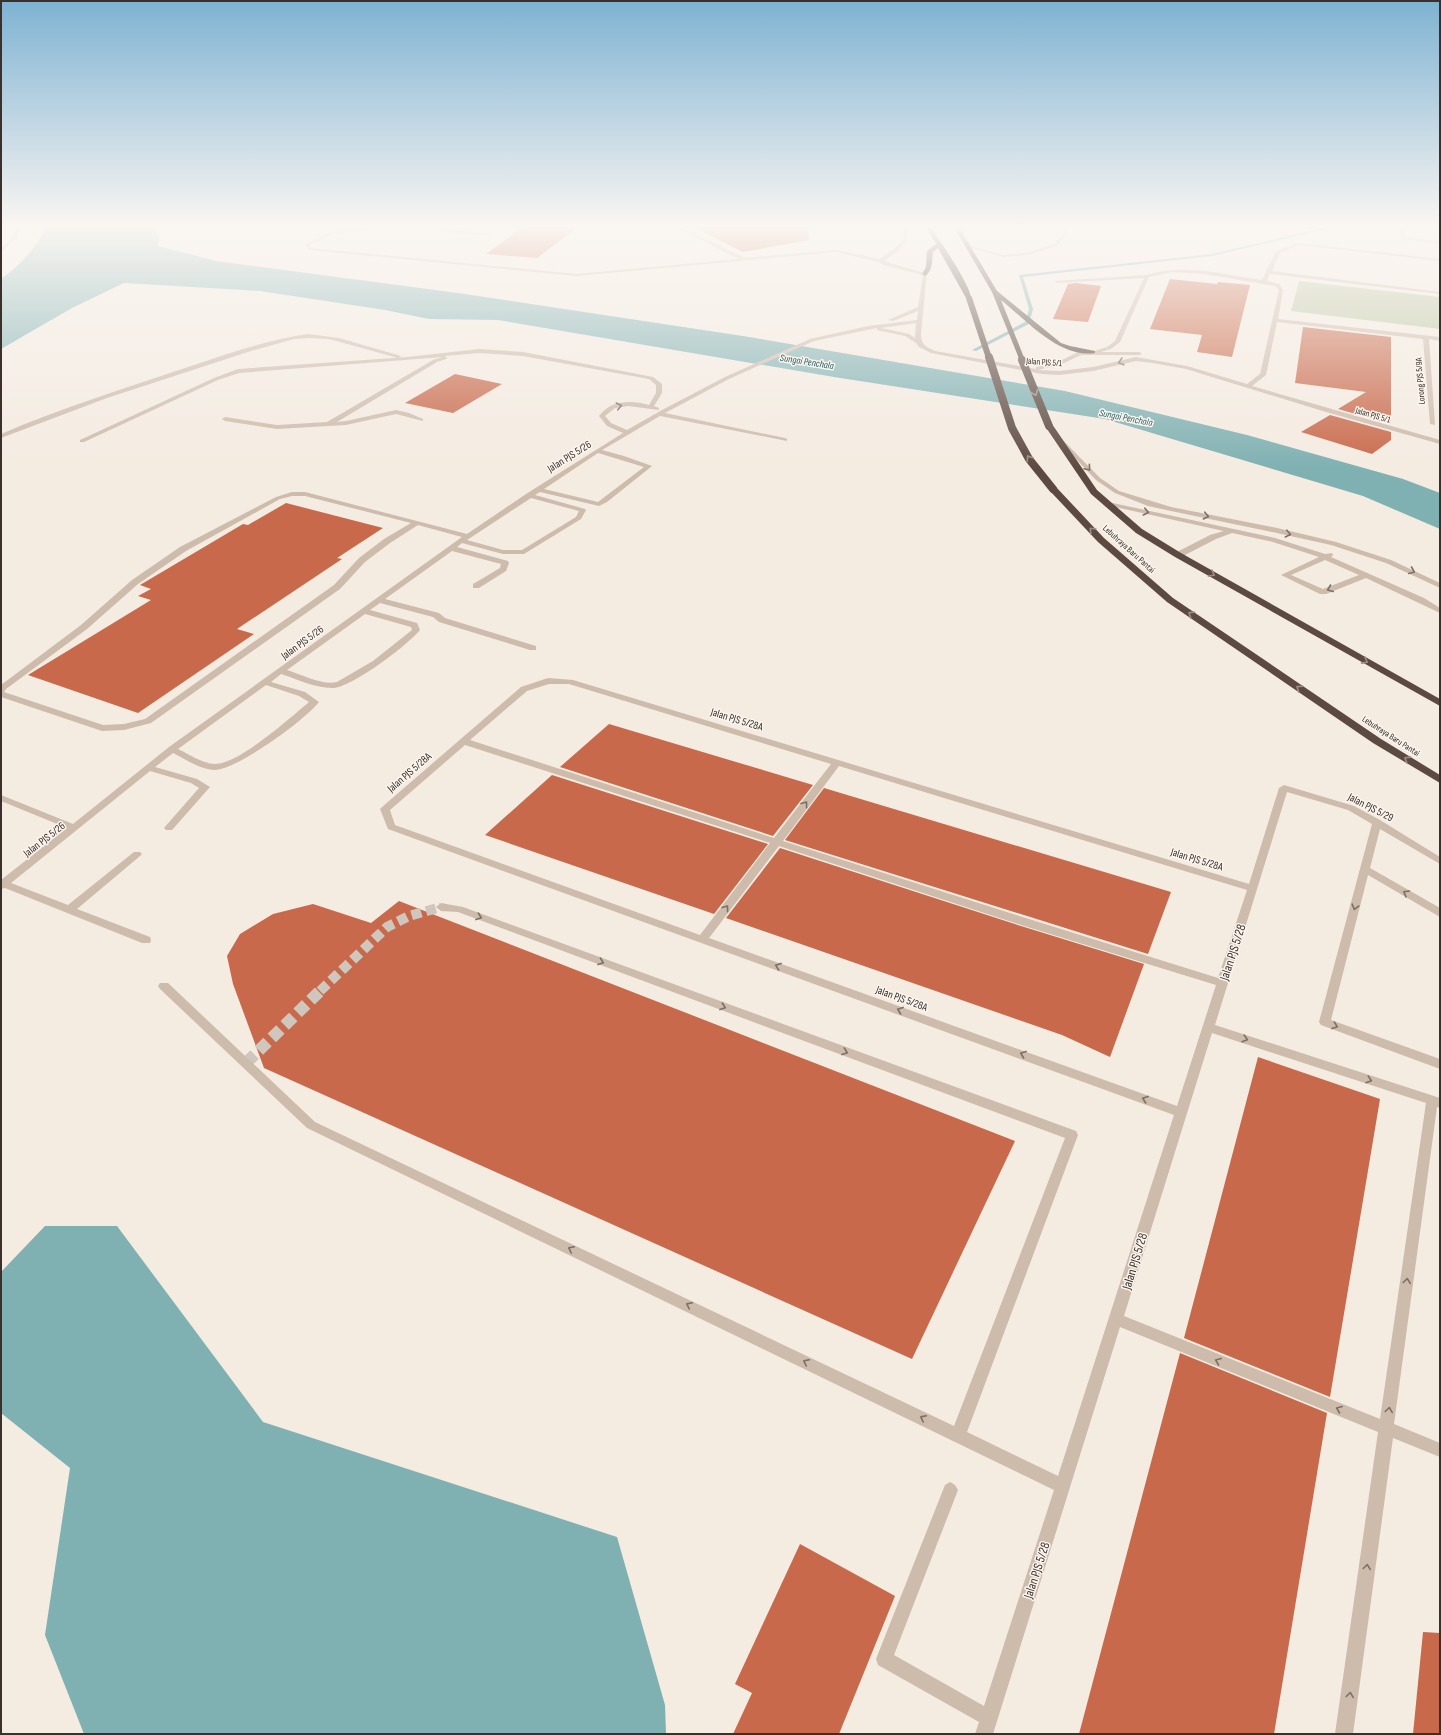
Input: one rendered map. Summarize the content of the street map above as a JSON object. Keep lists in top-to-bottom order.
{
  "streets": {
    "highway": ["Lebuhraya Baru Pantai"],
    "street": [
      "Jalan PJS 5/1",
      "Lorong PJS 5/9A",
      "Jalan PJS 5/26",
      "Jalan PJS 5/28A",
      "Jalan PJS 5/29",
      "Jalan PJS 5/28"
    ]
  },
  "crossings": [
    ["Jalan PJS 5/28A", "Jalan PJS 5/28"],
    ["Jalan PJS 5/29", "Jalan PJS 5/28"]
  ],
  "water": ["Sungai Penchala"]
}
